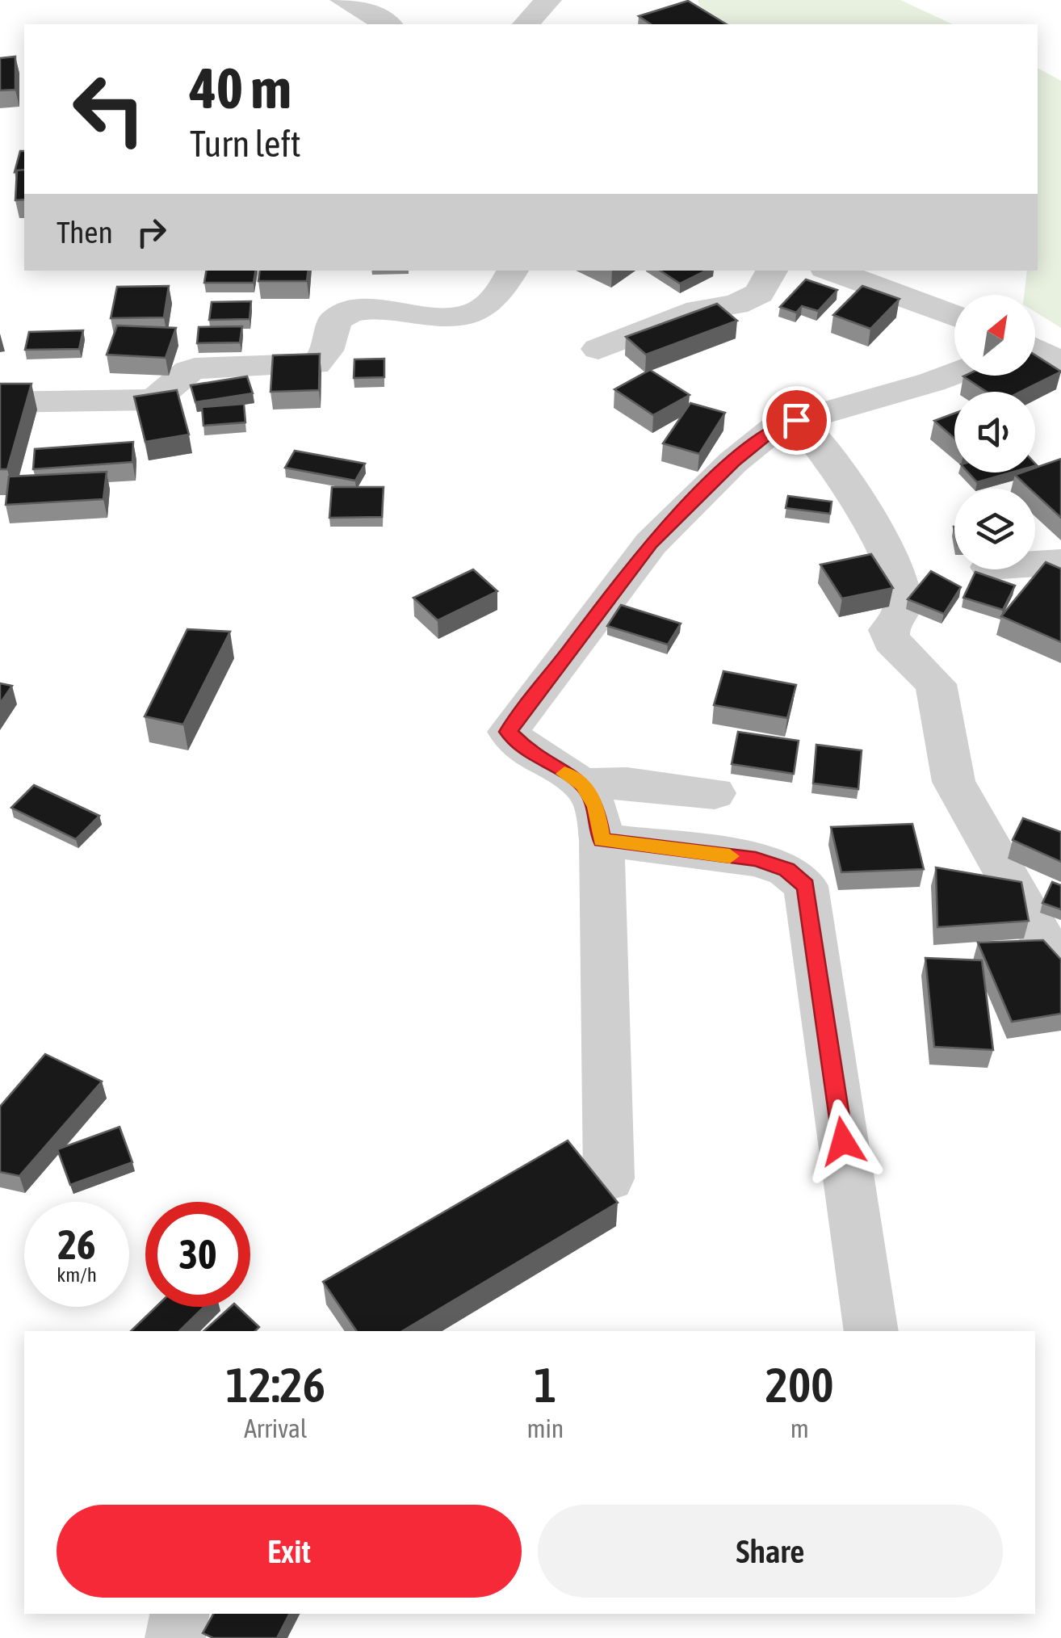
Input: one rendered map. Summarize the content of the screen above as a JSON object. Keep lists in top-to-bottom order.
{
  "north": "top right",
  "page": {
    "turn": ["40 m", "Turn left"],
    "then": "Then",
    "speed": "26 km/h",
    "limit": "30",
    "eta": [
      "12:26",
      "Arrival",
      "1",
      "min",
      "200",
      "m"
    ],
    "buttons": ["Exit", "Share"]
  }
}
